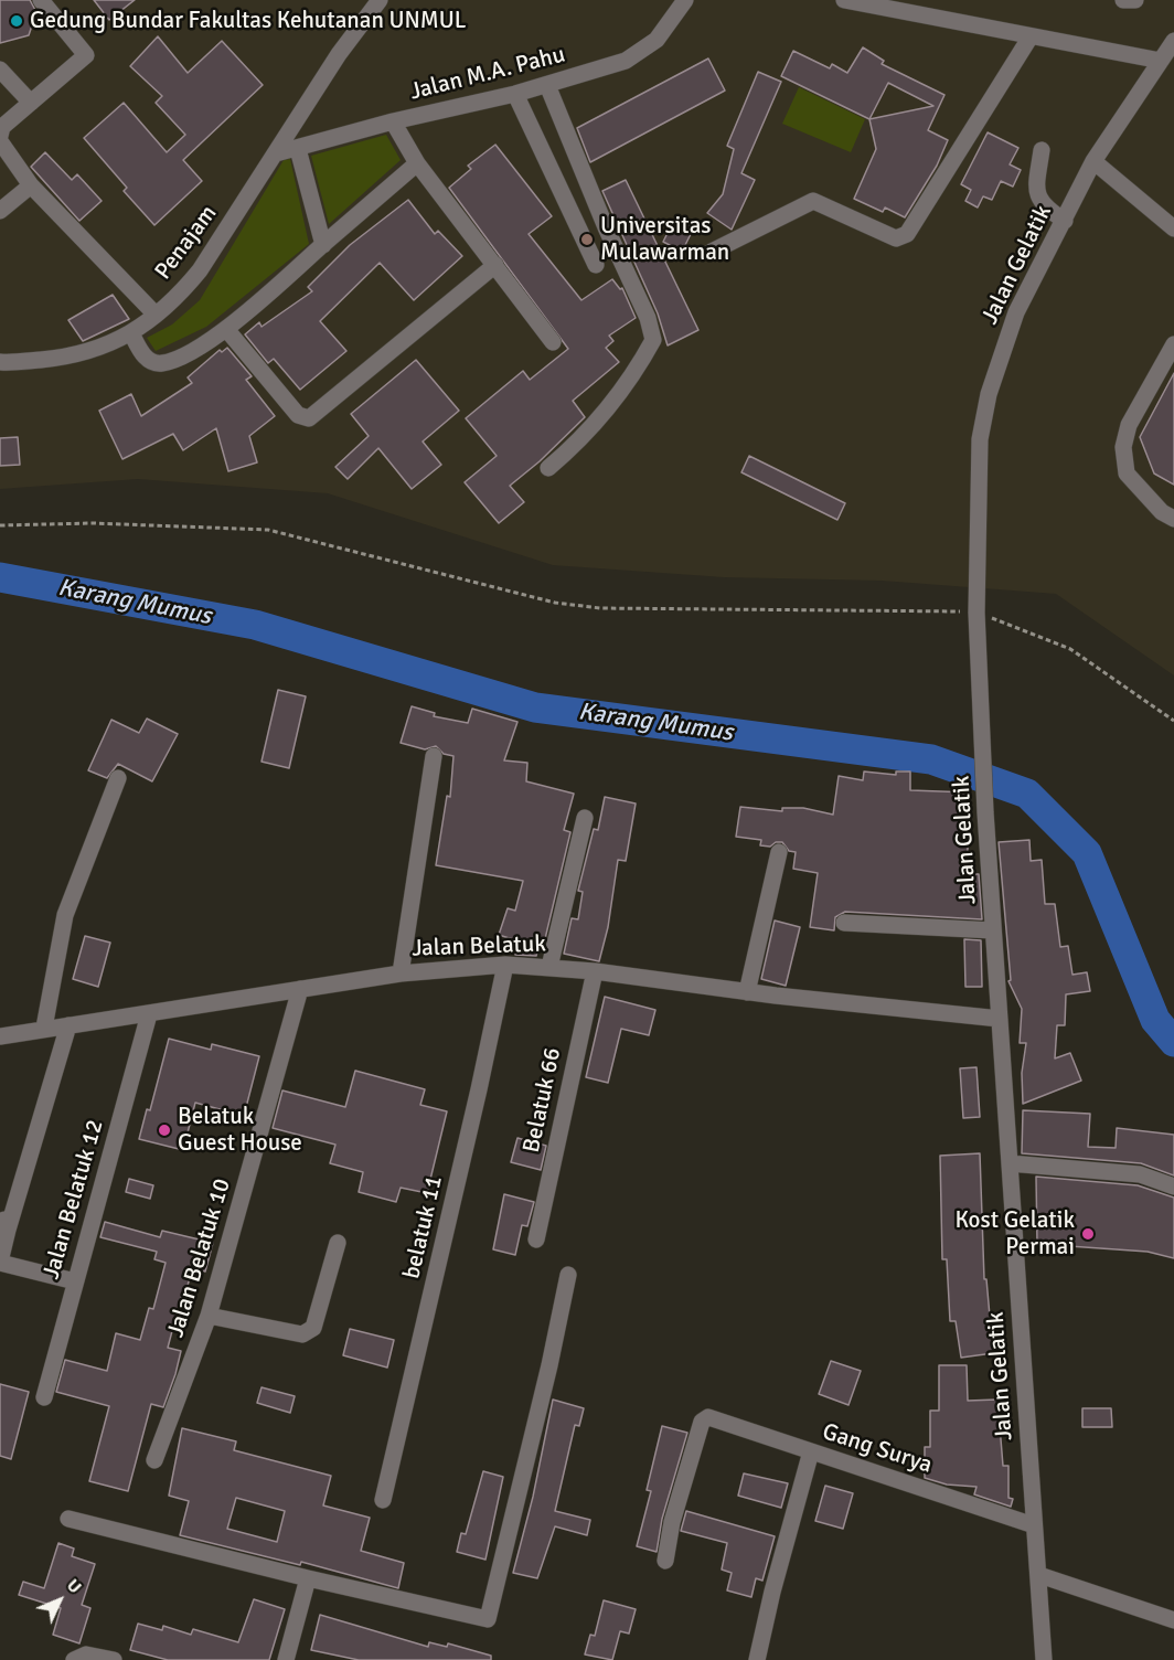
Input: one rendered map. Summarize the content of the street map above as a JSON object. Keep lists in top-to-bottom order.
{
  "streets": {
    "street": [
      "Jalan M.A. Pahu",
      "Penajam",
      "Jalan Gelatik",
      "Jalan Belatuk",
      "Belatuk 66",
      "Jalan Belatuk 12",
      "belatuk 11",
      "Jalan Belatuk 10",
      "Gang Surya"
    ]
  },
  "crossings": [
    ["Jalan M.A. Pahu", "Penajam"],
    ["Jalan Gelatik", "Jalan Belatuk"],
    ["Jalan Gelatik", "Gang Surya"],
    ["Jalan Belatuk", "Belatuk 66"],
    ["Jalan Belatuk", "Jalan Belatuk 12"],
    ["Jalan Belatuk", "belatuk 11"],
    ["Jalan Belatuk", "Jalan Belatuk 10"]
  ],
  "water": ["Karang Mumus"],
  "places": [
    "Gedung Bundar Fakultas Kehutanan UNMUL",
    "Universitas Mulawarman",
    "Belatuk Guest House",
    "Kost Gelatik Permai"
  ],
  "north": "top right"
}
